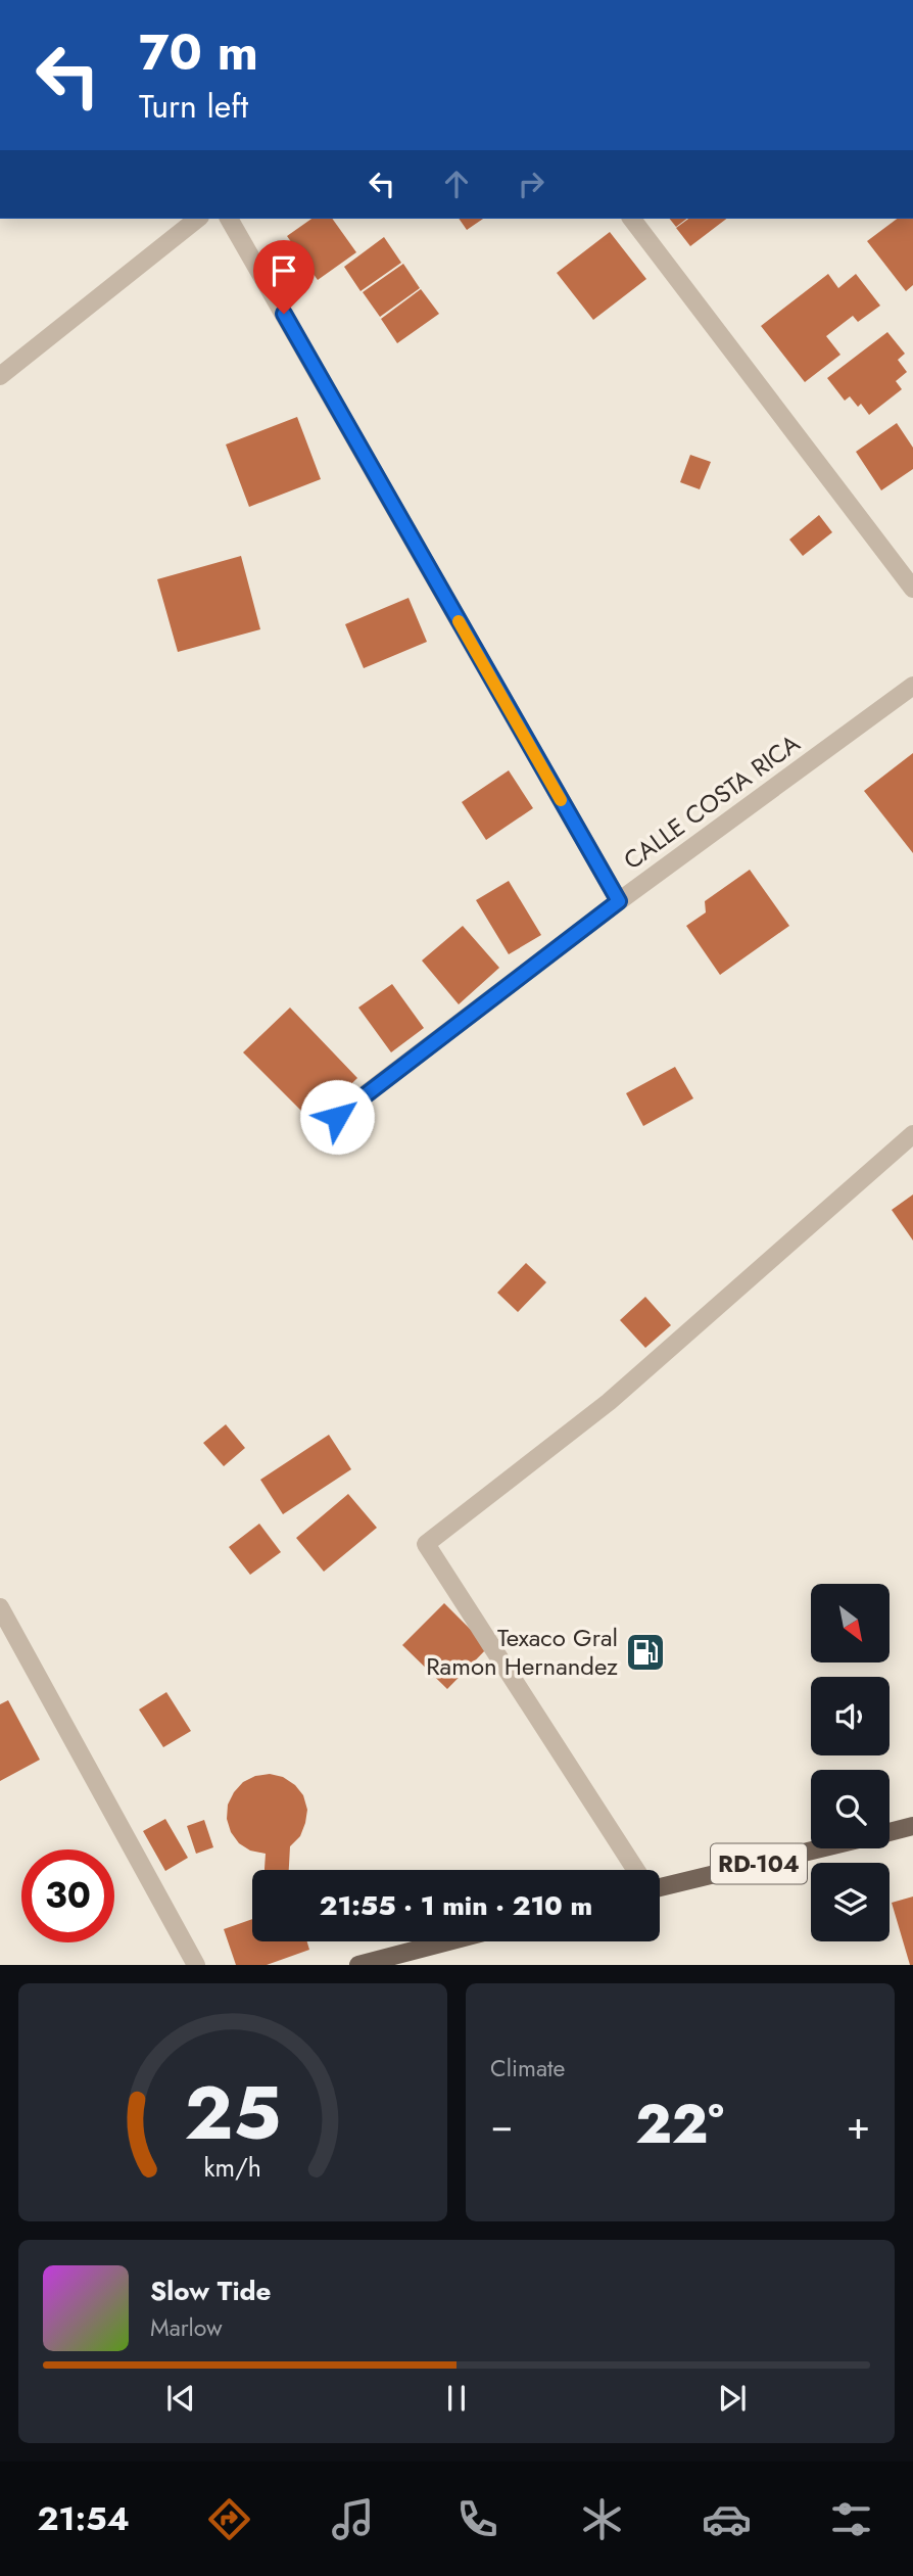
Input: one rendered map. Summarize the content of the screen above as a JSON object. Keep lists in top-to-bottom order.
{
  "streets": {
    "main road": ["RD-104"],
    "street": ["CALLE COSTA RICA"]
  },
  "places": {
    "fuel station": ["Texaco Gral Ramon Hernandez"]
  },
  "north": "bottom right",
  "page": {
    "turn": ["70 m", "Turn left"],
    "limit": "30",
    "trip": "21:55 · 1 min · 210 m",
    "tile": "Climate",
    "heat": ["−", "22°", "+"],
    "song": ["Slow Tide", "Marlow"],
    "tabs": "21:54",
    "gauge": ["25", "km/h"]
  }
}
